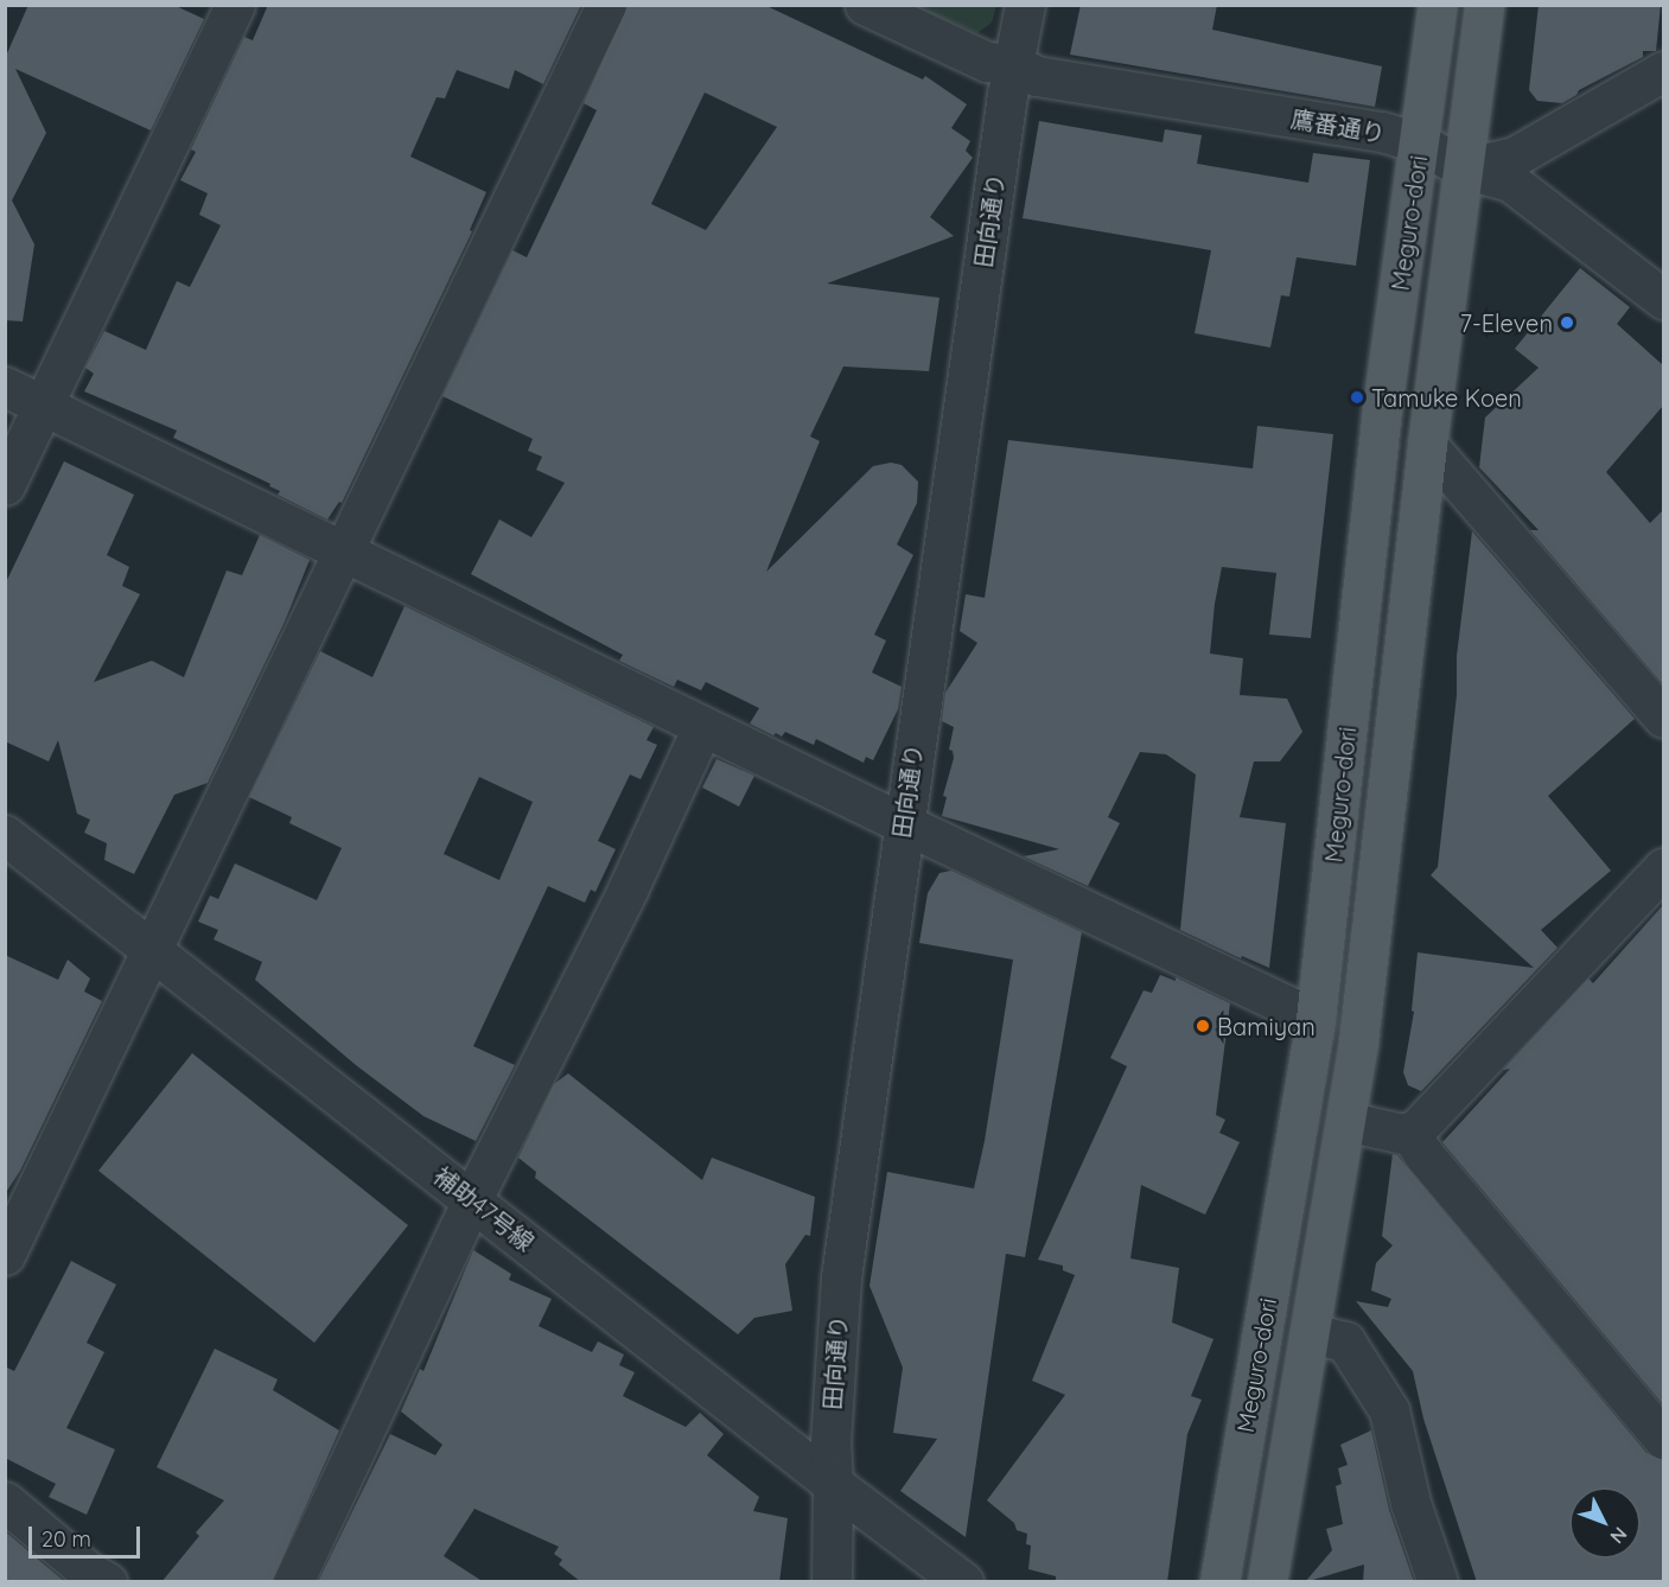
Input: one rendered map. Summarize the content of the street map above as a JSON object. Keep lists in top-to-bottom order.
{
  "streets": {
    "main road": ["Meguro-dori"],
    "street": ["鷹番通り", "田向通り", "補助47号線"]
  },
  "crossings": [
    ["鷹番通り", "田向通り"],
    ["鷹番通り", "Meguro-dori"],
    ["田向通り", "補助47号線"]
  ],
  "places": ["7-Eleven", "Tamuke Koen", "Bamiyan"],
  "scale_bar": "20 m",
  "north": "bottom right"
}
